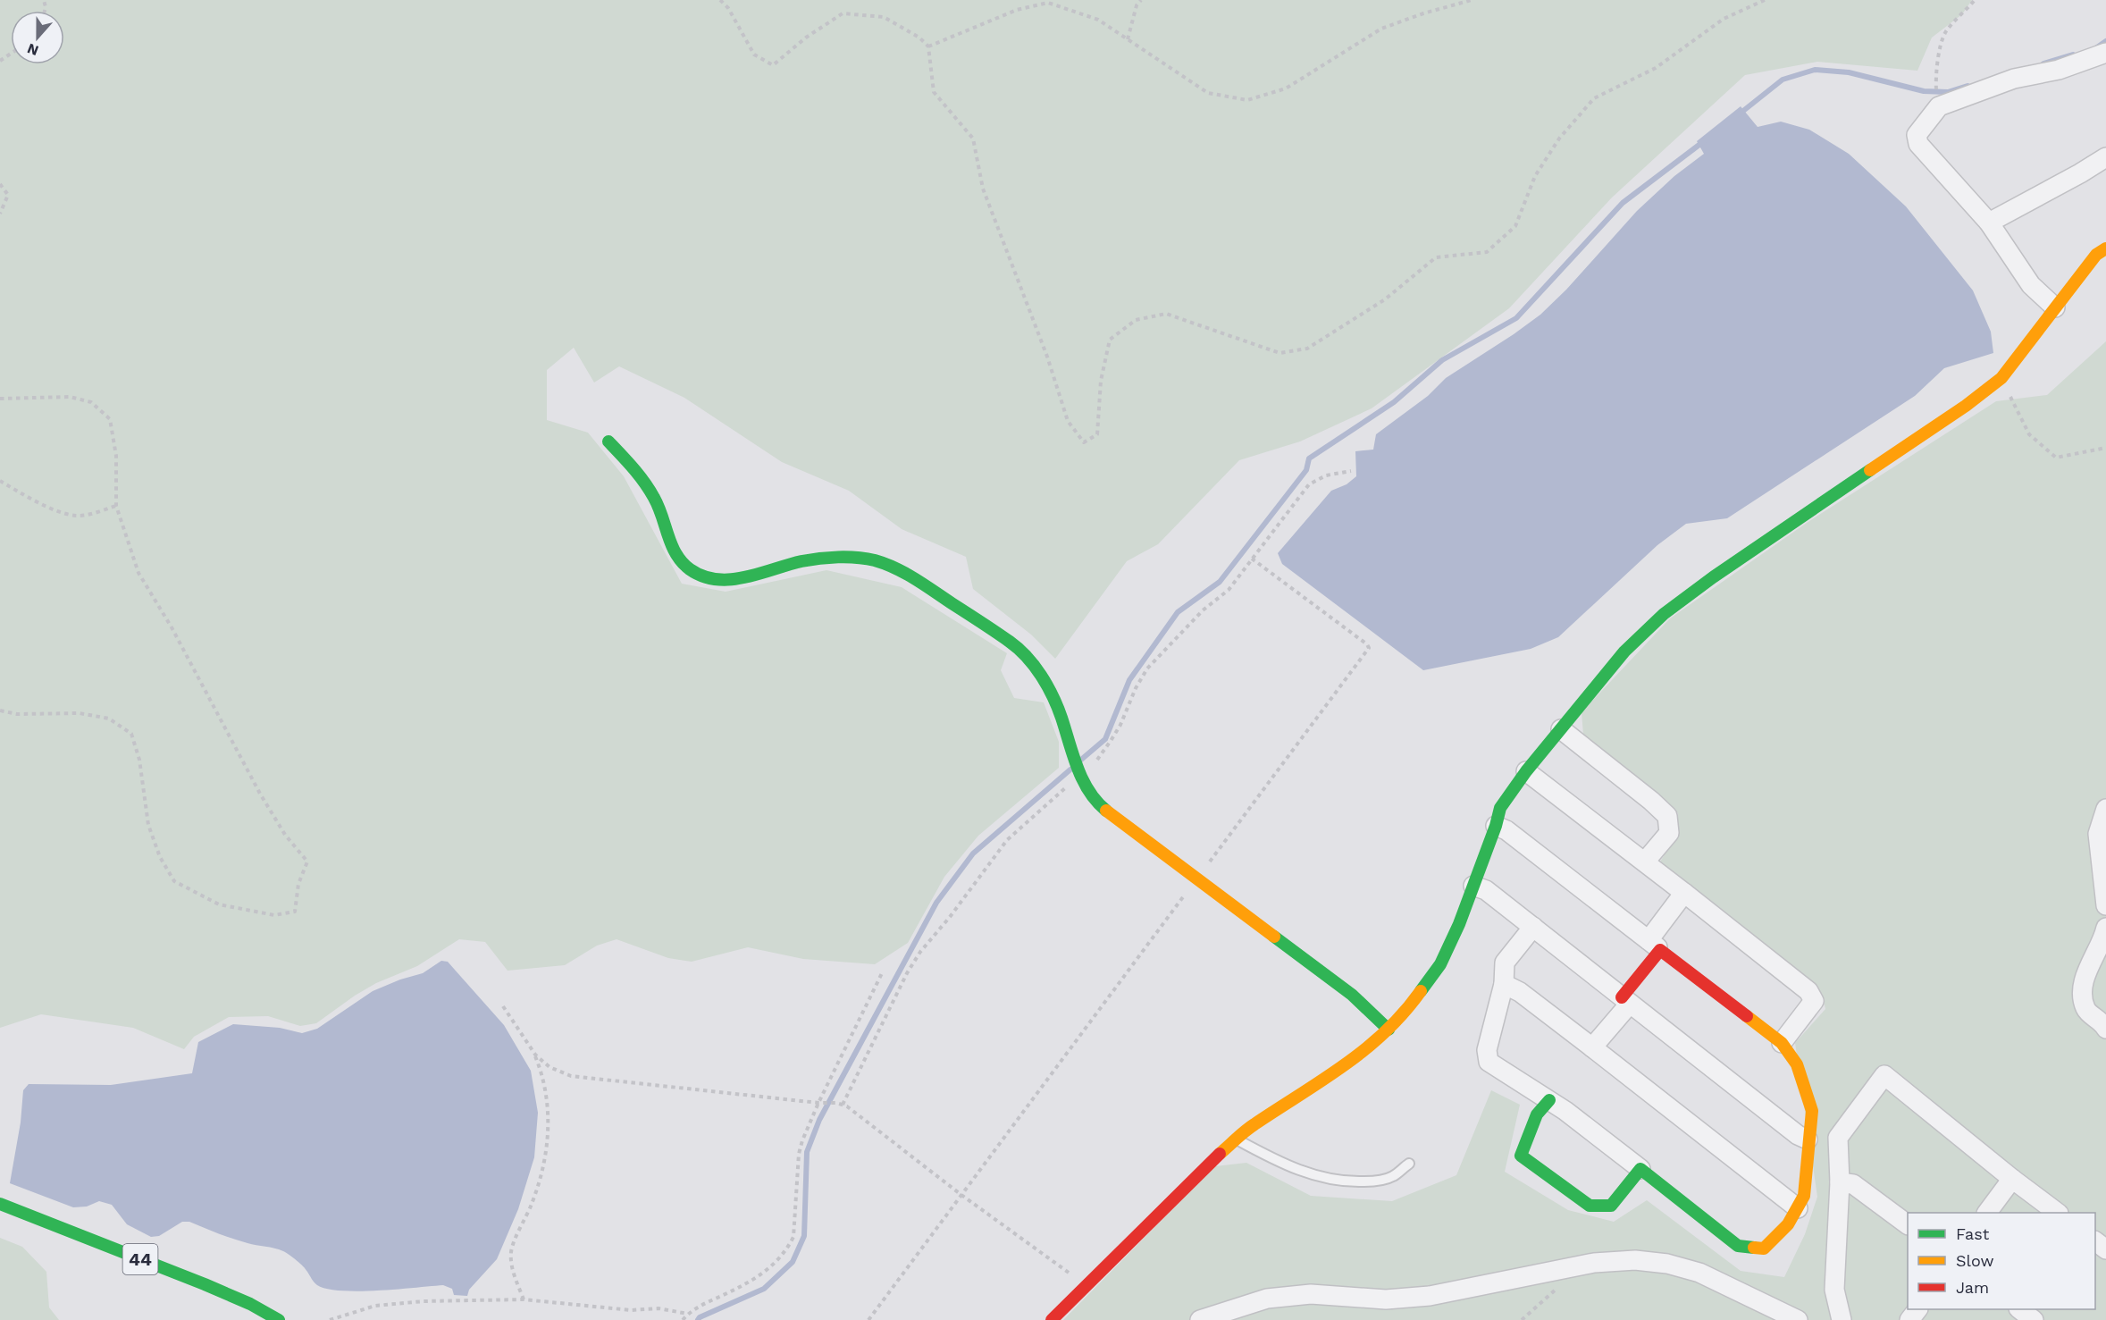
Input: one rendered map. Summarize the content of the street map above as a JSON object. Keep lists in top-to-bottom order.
{
  "streets": {
    "street": ["44"]
  },
  "legend": ["Fast", "Slow", "Jam"],
  "north": "bottom"
}
